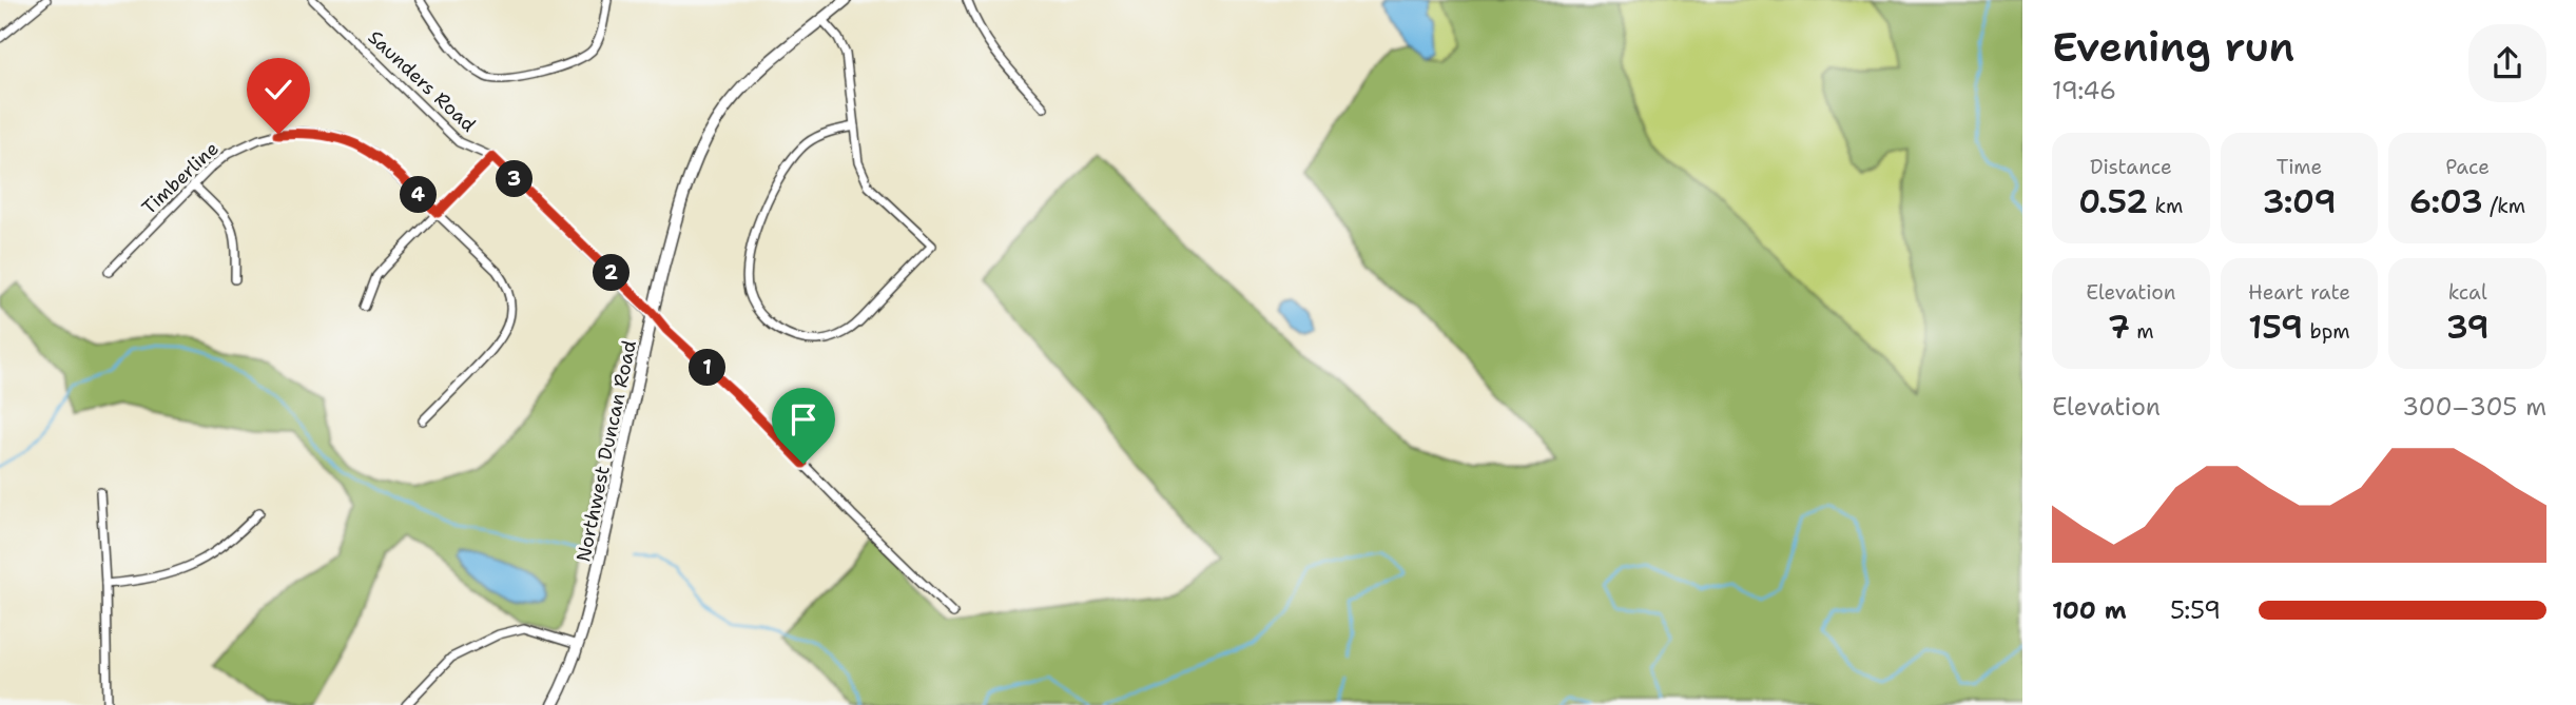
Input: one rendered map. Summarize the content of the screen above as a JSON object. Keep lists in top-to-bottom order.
{
  "streets": {
    "street": ["Saunders Road", "Timberline", "Northwest Duncan Road"]
  },
  "crossings": [
    ["Saunders Road", "Northwest Duncan Road"]
  ],
  "page": {
    "heading": ["Evening run", "19:46"],
    "stats": [
      ["Distance", "0.52 km"],
      ["Time", "3:09"],
      ["Pace", "6:03 /km"],
      ["Elevation", "7 m"],
      ["Heart rate", "159 bpm"],
      ["kcal", "39"]
    ],
    "pins": [
      "3",
      "4",
      "2",
      "1"
    ],
    "chart": ["Elevation", "300–305 m"],
    "list": [
      {
        "name": "100 m",
        "note": "5:59"
      }
    ]
  }
}
